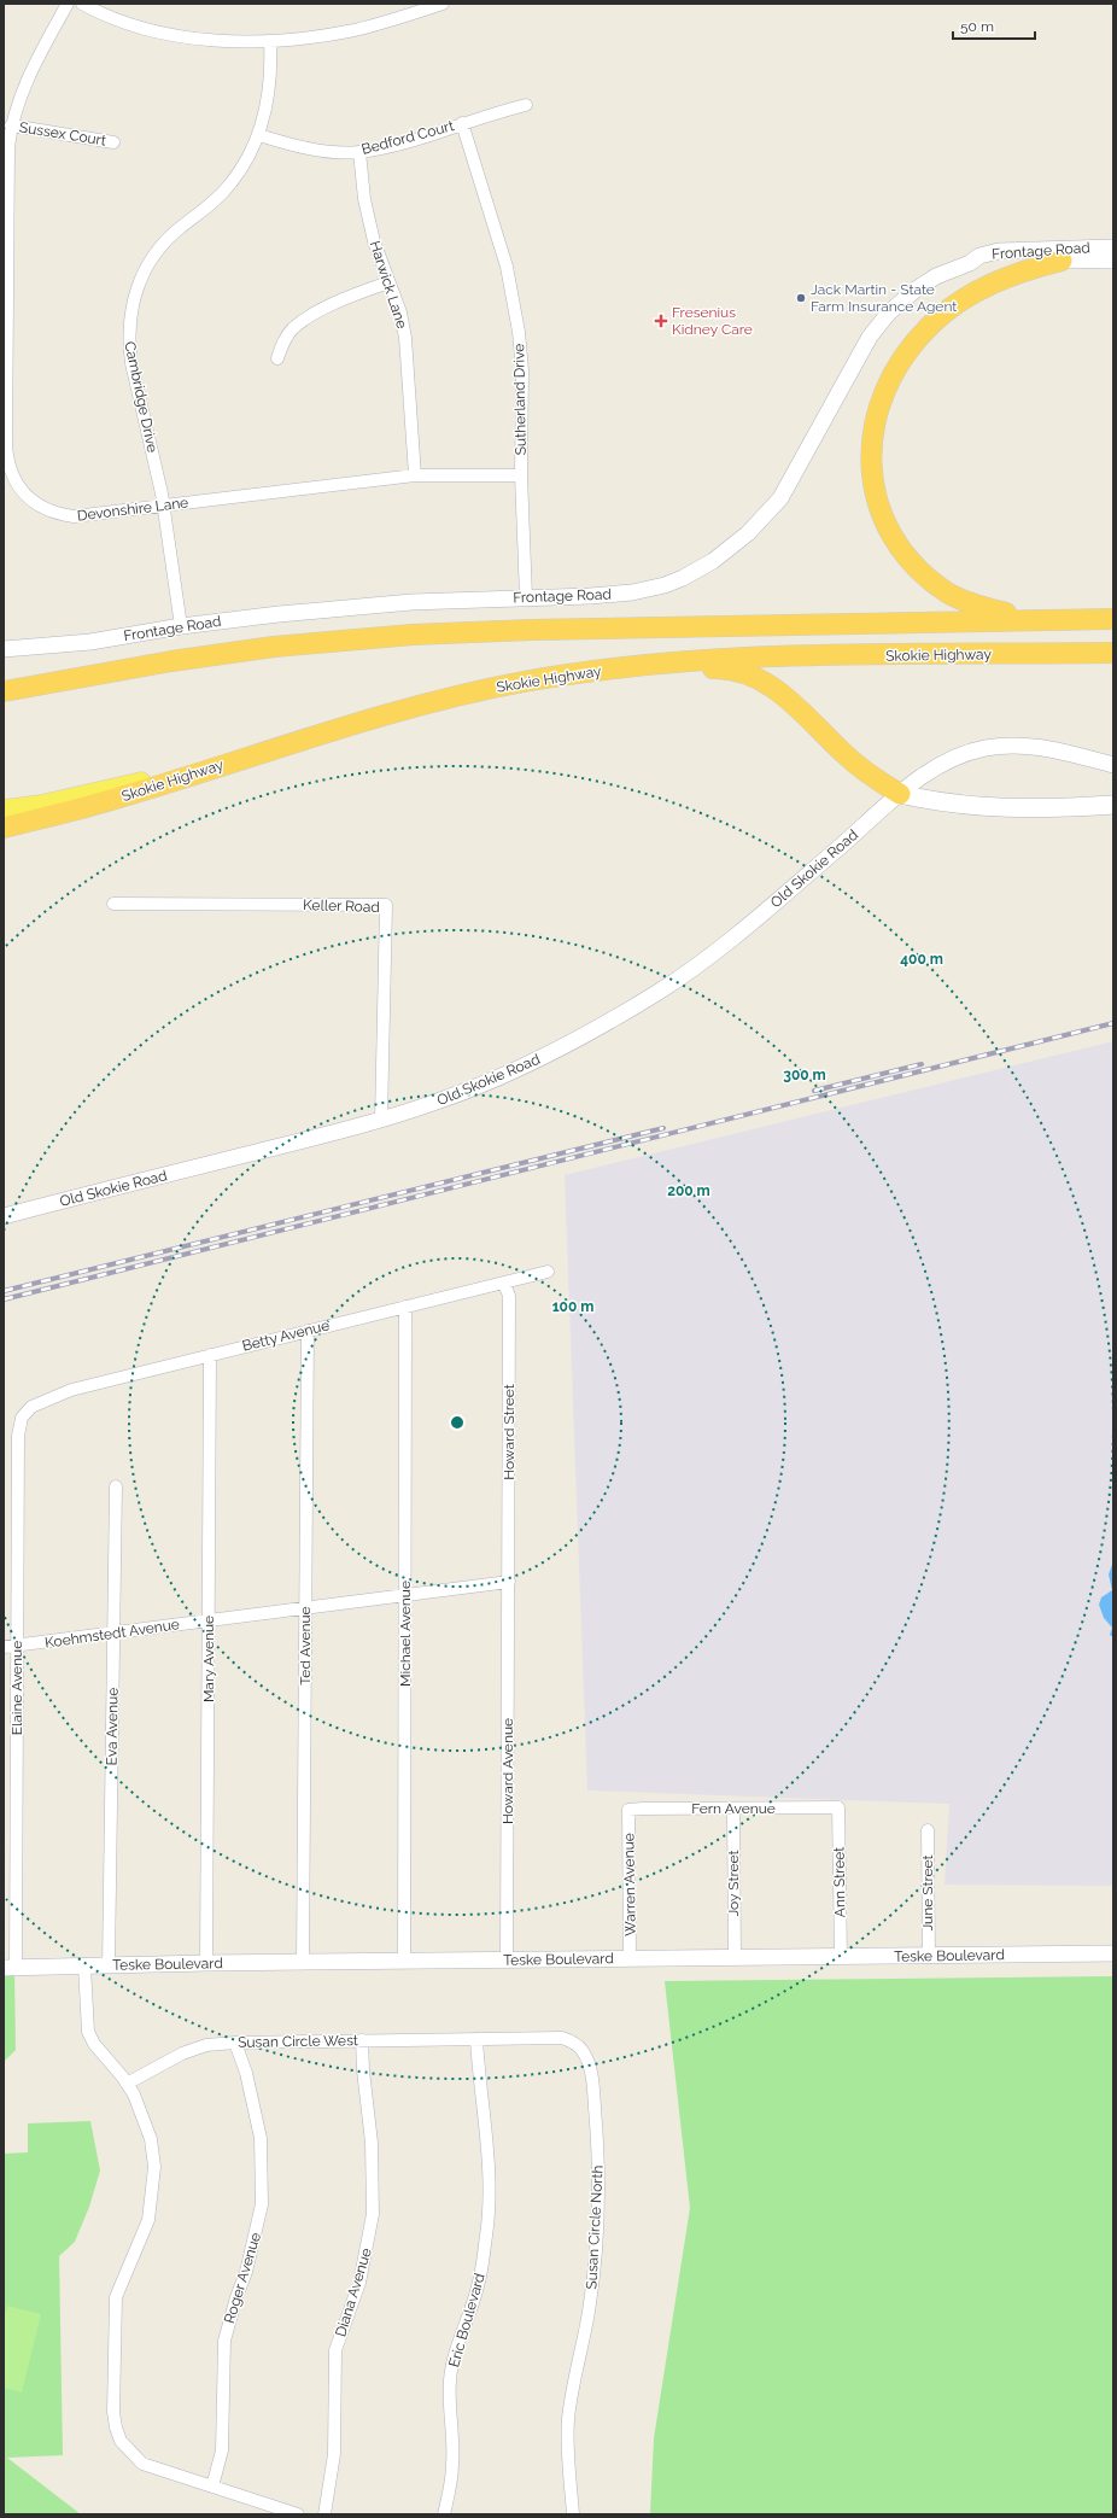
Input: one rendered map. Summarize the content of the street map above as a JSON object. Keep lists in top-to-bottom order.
{
  "streets": {
    "highway": ["Skokie Highway"],
    "street": [
      "Sussex Court",
      "Bedford Court",
      "Frontage Road",
      "Harwick Lane",
      "Cambridge Drive",
      "Sutherland Drive",
      "Devonshire Lane",
      "Old Skokie Road",
      "Keller Road",
      "Betty Avenue",
      "Howard Street",
      "Koehmstedt Avenue",
      "Michael Avenue",
      "Ted Avenue",
      "Mary Avenue",
      "Elaine Avenue",
      "Eva Avenue",
      "Howard Avenue",
      "Fern Avenue",
      "Ann Street",
      "Joy Street",
      "Warren Avenue",
      "June Street",
      "Teske Boulevard",
      "Susan Circle West",
      "Susan Circle North",
      "Roger Avenue",
      "Diana Avenue",
      "Eric Boulevard"
    ]
  },
  "crossings": [
    ["Sussex Court", "Devonshire Lane"],
    ["Bedford Court", "Harwick Lane"],
    ["Bedford Court", "Cambridge Drive"],
    ["Bedford Court", "Sutherland Drive"],
    ["Frontage Road", "Cambridge Drive"],
    ["Frontage Road", "Sutherland Drive"],
    ["Harwick Lane", "Devonshire Lane"],
    ["Cambridge Drive", "Devonshire Lane"],
    ["Sutherland Drive", "Devonshire Lane"],
    ["Old Skokie Road", "Keller Road"],
    ["Betty Avenue", "Howard Street"],
    ["Betty Avenue", "Michael Avenue"],
    ["Betty Avenue", "Ted Avenue"],
    ["Betty Avenue", "Mary Avenue"],
    ["Betty Avenue", "Elaine Avenue"],
    ["Howard Street", "Koehmstedt Avenue"],
    ["Howard Street", "Howard Avenue"],
    ["Koehmstedt Avenue", "Michael Avenue"],
    ["Koehmstedt Avenue", "Ted Avenue"],
    ["Koehmstedt Avenue", "Mary Avenue"],
    ["Koehmstedt Avenue", "Elaine Avenue"],
    ["Koehmstedt Avenue", "Eva Avenue"],
    ["Koehmstedt Avenue", "Howard Avenue"],
    ["Michael Avenue", "Teske Boulevard"],
    ["Ted Avenue", "Teske Boulevard"],
    ["Mary Avenue", "Teske Boulevard"],
    ["Elaine Avenue", "Teske Boulevard"],
    ["Eva Avenue", "Teske Boulevard"],
    ["Howard Avenue", "Teske Boulevard"],
    ["Fern Avenue", "Ann Street"],
    ["Fern Avenue", "Joy Street"],
    ["Fern Avenue", "Warren Avenue"],
    ["Ann Street", "Teske Boulevard"],
    ["Joy Street", "Teske Boulevard"],
    ["Warren Avenue", "Teske Boulevard"],
    ["June Street", "Teske Boulevard"],
    ["Susan Circle West", "Susan Circle North"],
    ["Susan Circle West", "Roger Avenue"],
    ["Susan Circle West", "Diana Avenue"],
    ["Susan Circle West", "Eric Boulevard"],
    ["Susan Circle North", "Eric Boulevard"]
  ],
  "places": {
    "other": ["Jack Martin - State Farm Insurance Agent"],
    "health": ["Fresenius Kidney Care"]
  },
  "scale_bar": "50 m",
  "rings": [
    "400 m",
    "300 m",
    "200 m",
    "100 m"
  ]
}
